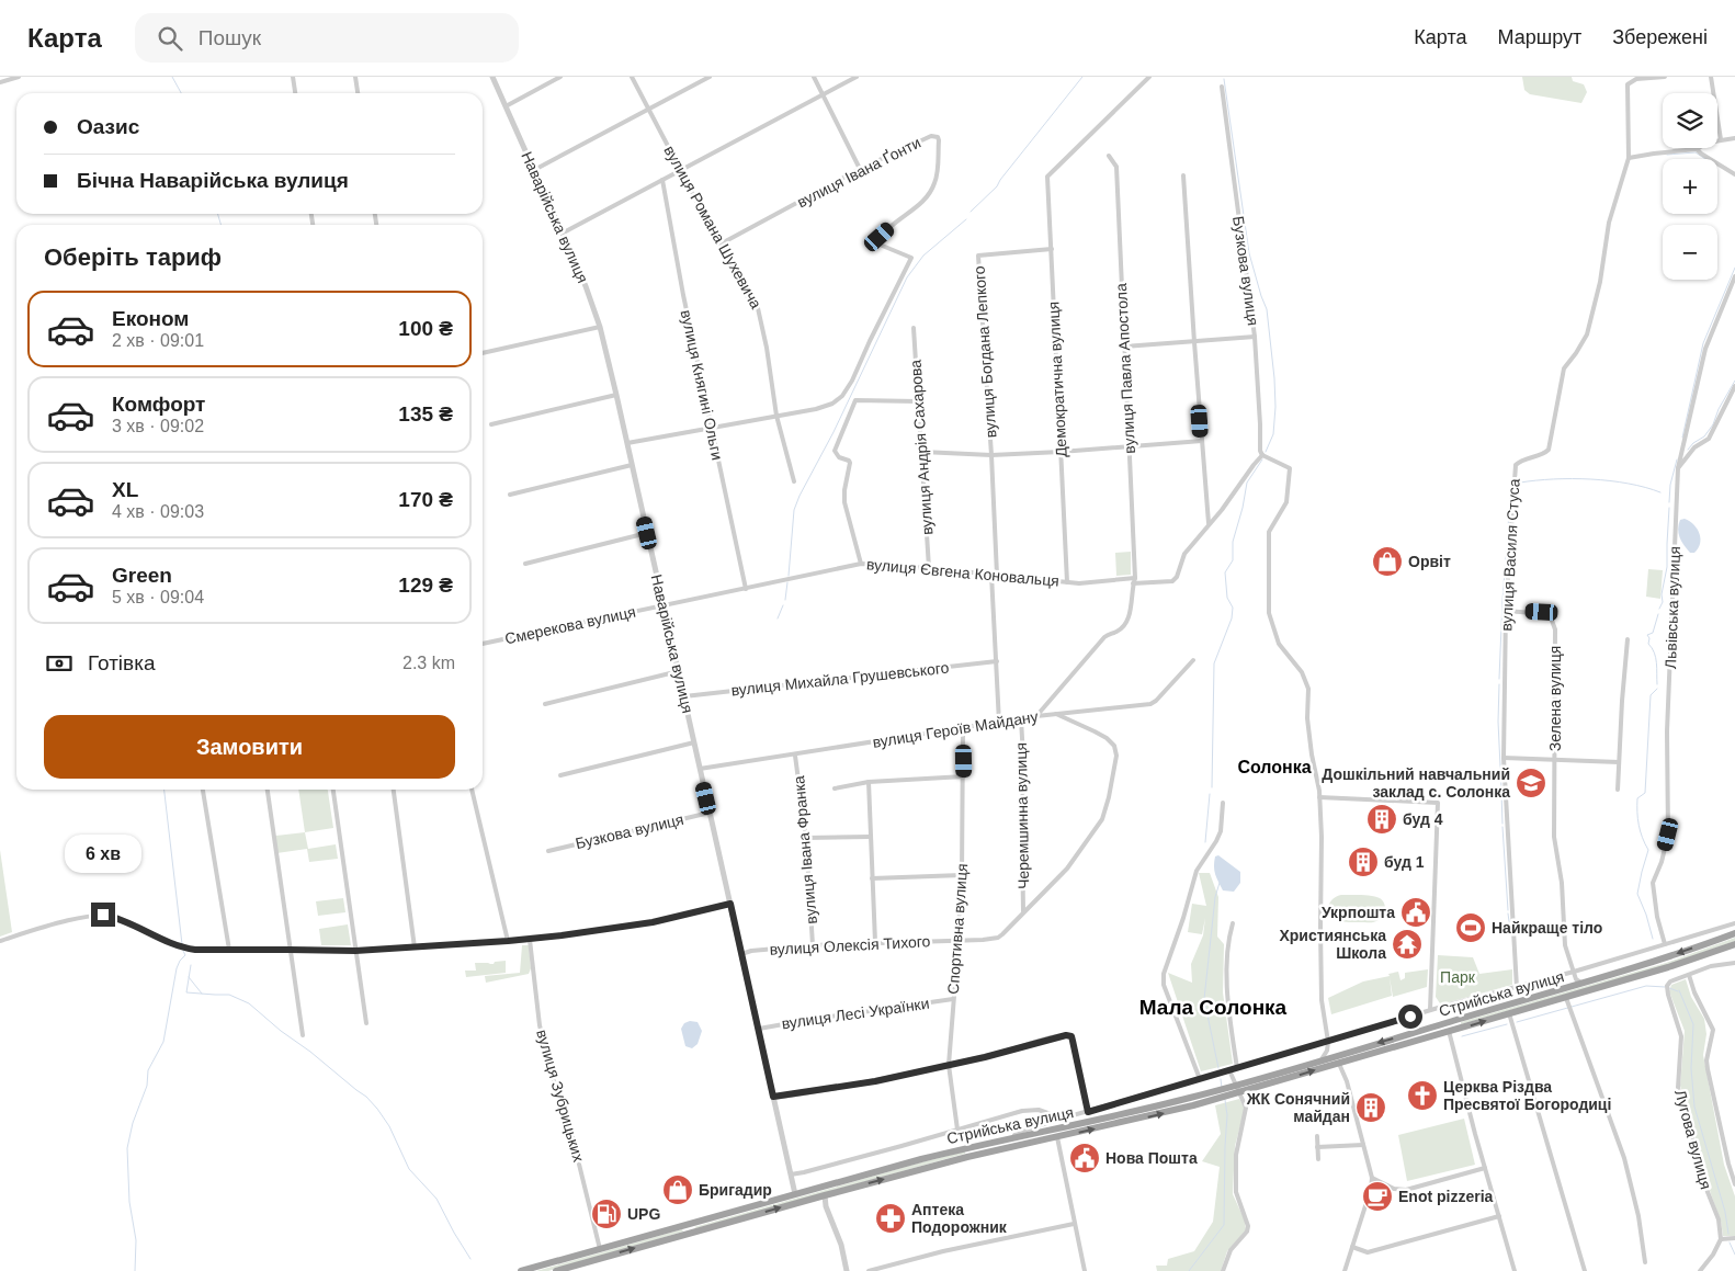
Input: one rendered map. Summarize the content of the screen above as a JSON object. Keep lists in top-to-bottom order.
{
  "streets": {
    "highway": ["Стрийська вулиця"],
    "street": [
      "вулиця Івана Ґонти",
      "Наварійська вулиця",
      "вулиця Романа Шухевича",
      "Бузкова вулиця",
      "вулиця Богдана Лепкого",
      "вулиця Павла Апостола",
      "Демократична вулиця",
      "вулиця Княгині Ольги",
      "вулиця Андрія Сахарова",
      "вулиця Василя Стуса",
      "вулиця Євгена Коновальця",
      "Львівська вулиця",
      "Смерекова вулиця",
      "вулиця Михайла Грушевського",
      "Зелена вулиця",
      "вулиця Героїв Майдану",
      "Черемшинна вулиця",
      "вулиця Івана Франка",
      "Спортивна вулиця",
      "вулиця Олексія Тихого",
      "вулиця Лесі Українки",
      "вулиця Зубрицьких",
      "Лугова вулиця"
    ]
  },
  "crossings": [
    ["вулиця Івана Ґонти", "вулиця Романа Шухевича"],
    ["Наварійська вулиця", "Бузкова вулиця"],
    ["Наварійська вулиця", "вулиця Євгена Коновальця"],
    ["Наварійська вулиця", "Смерекова вулиця"],
    ["Наварійська вулиця", "вулиця Михайла Грушевського"],
    ["Наварійська вулиця", "вулиця Героїв Майдану"],
    ["Наварійська вулиця", "вулиця Олексія Тихого"],
    ["Наварійська вулиця", "Стрийська вулиця"],
    ["Наварійська вулиця", "вулиця Лесі Українки"],
    ["вулиця Богдана Лепкого", "вулиця Павла Апостола"],
    ["вулиця Богдана Лепкого", "Демократична вулиця"],
    ["вулиця Богдана Лепкого", "вулиця Андрія Сахарова"],
    ["вулиця Богдана Лепкого", "вулиця Євгена Коновальця"],
    ["вулиця Павла Апостола", "вулиця Євгена Коновальця"],
    ["вулиця Павла Апостола", "вулиця Героїв Майдану"],
    ["Демократична вулиця", "вулиця Євгена Коновальця"],
    ["вулиця Княгині Ольги", "вулиця Євгена Коновальця"],
    ["вулиця Андрія Сахарова", "вулиця Євгена Коновальця"],
    ["вулиця Василя Стуса", "Зелена вулиця"],
    ["вулиця Євгена Коновальця", "Смерекова вулиця"],
    ["вулиця Героїв Майдану", "Черемшинна вулиця"],
    ["вулиця Героїв Майдану", "вулиця Івана Франка"],
    ["вулиця Героїв Майдану", "Спортивна вулиця"],
    ["вулиця Героїв Майдану", "вулиця Олексія Тихого"],
    ["Черемшинна вулиця", "вулиця Олексія Тихого"],
    ["вулиця Івана Франка", "вулиця Олексія Тихого"],
    ["Спортивна вулиця", "вулиця Олексія Тихого"],
    ["Спортивна вулиця", "вулиця Лесі Українки"],
    ["Стрийська вулиця", "вулиця Зубрицьких"]
  ],
  "districts": ["Солонка", "Мала Солонка"],
  "parks": ["Парк"],
  "places": {
    "shop": ["Орвіт", "Бригадир"],
    "school or university": ["Дошкільний навчальний заклад с. Солонка"],
    "building": ["буд 4", "буд 1", "ЖК Сонячний майдан"],
    "public building": ["Укрпошта", "Нова Пошта"],
    "sports": ["Найкраще тіло"],
    "temple": ["Християнська Школа"],
    "church": ["Церква Різдва Пресвятої Богородиці"],
    "cafe": ["Enot pizzeria"],
    "fuel station": ["UPG"],
    "pharmacy": ["Аптека Подорожник"]
  },
  "page": {
    "header": "Карта",
    "search": "Пошук",
    "nav": ["Карта", "Маршрут", "Збережені"],
    "map_buttons": ["+", "−"],
    "banner": ["Оазис", "Бічна Наварійська вулиця"],
    "heading": "Оберіть тариф",
    "list": [
      {
        "name": "Економ",
        "note": "2 хв · 09:01",
        "value": "100 ₴"
      },
      {
        "name": "Комфорт",
        "note": "3 хв · 09:02",
        "value": "135 ₴"
      },
      {
        "name": "XL",
        "note": "4 хв · 09:03",
        "value": "170 ₴"
      },
      {
        "name": "Green",
        "note": "5 хв · 09:04",
        "value": "129 ₴"
      }
    ],
    "pay": ["Готівка", "2.3 km"],
    "buttons": "Замовити",
    "bubble": "6 хв"
  }
}
